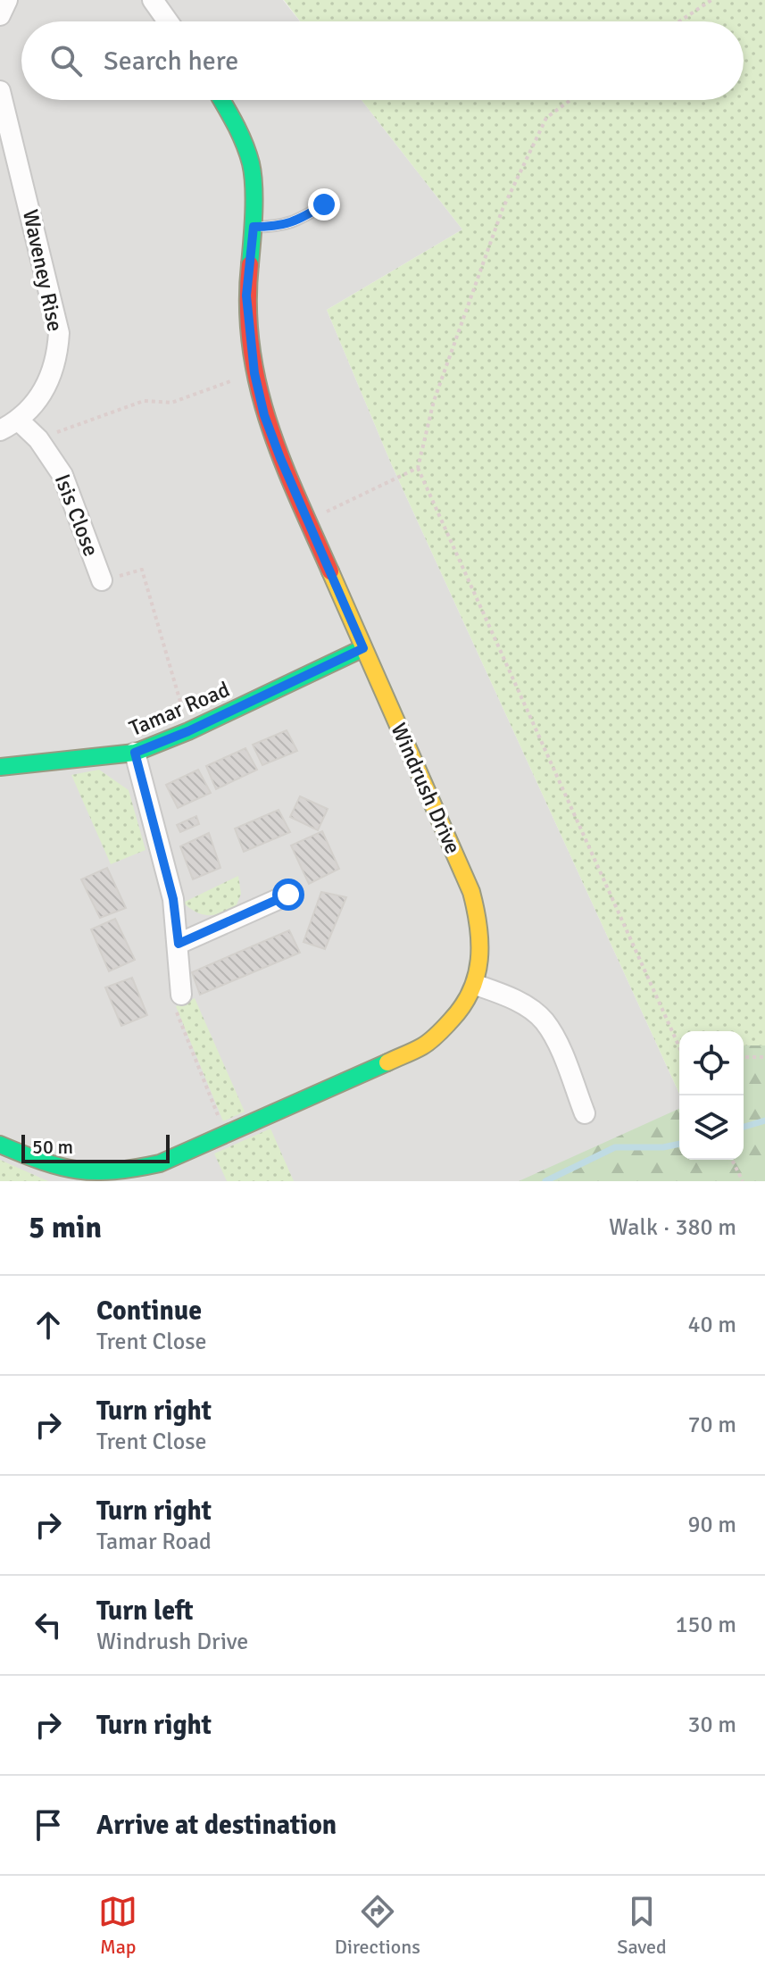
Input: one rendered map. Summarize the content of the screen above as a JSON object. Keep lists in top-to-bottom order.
{
  "streets": {
    "street": [
      "Waveney Rise",
      "Isis Close",
      "Tamar Road",
      "Windrush Drive"
    ]
  },
  "crossings": [
    ["Waveney Rise", "Isis Close"],
    ["Tamar Road", "Windrush Drive"]
  ],
  "scale_bar": "50 m",
  "page": {
    "search": "Search here",
    "scale": "50 m",
    "heading": ["5 min", "Walk · 380 m"],
    "list": [
      ["Continue", "Trent Close", "40 m"],
      ["Turn right", "Trent Close", "70 m"],
      ["Turn right", "Tamar Road", "90 m"],
      ["Turn left", "Windrush Drive", "150 m"],
      ["Turn right", "30 m"],
      "Arrive at destination"
    ],
    "nav": ["Map", "Directions", "Saved"]
  }
}
